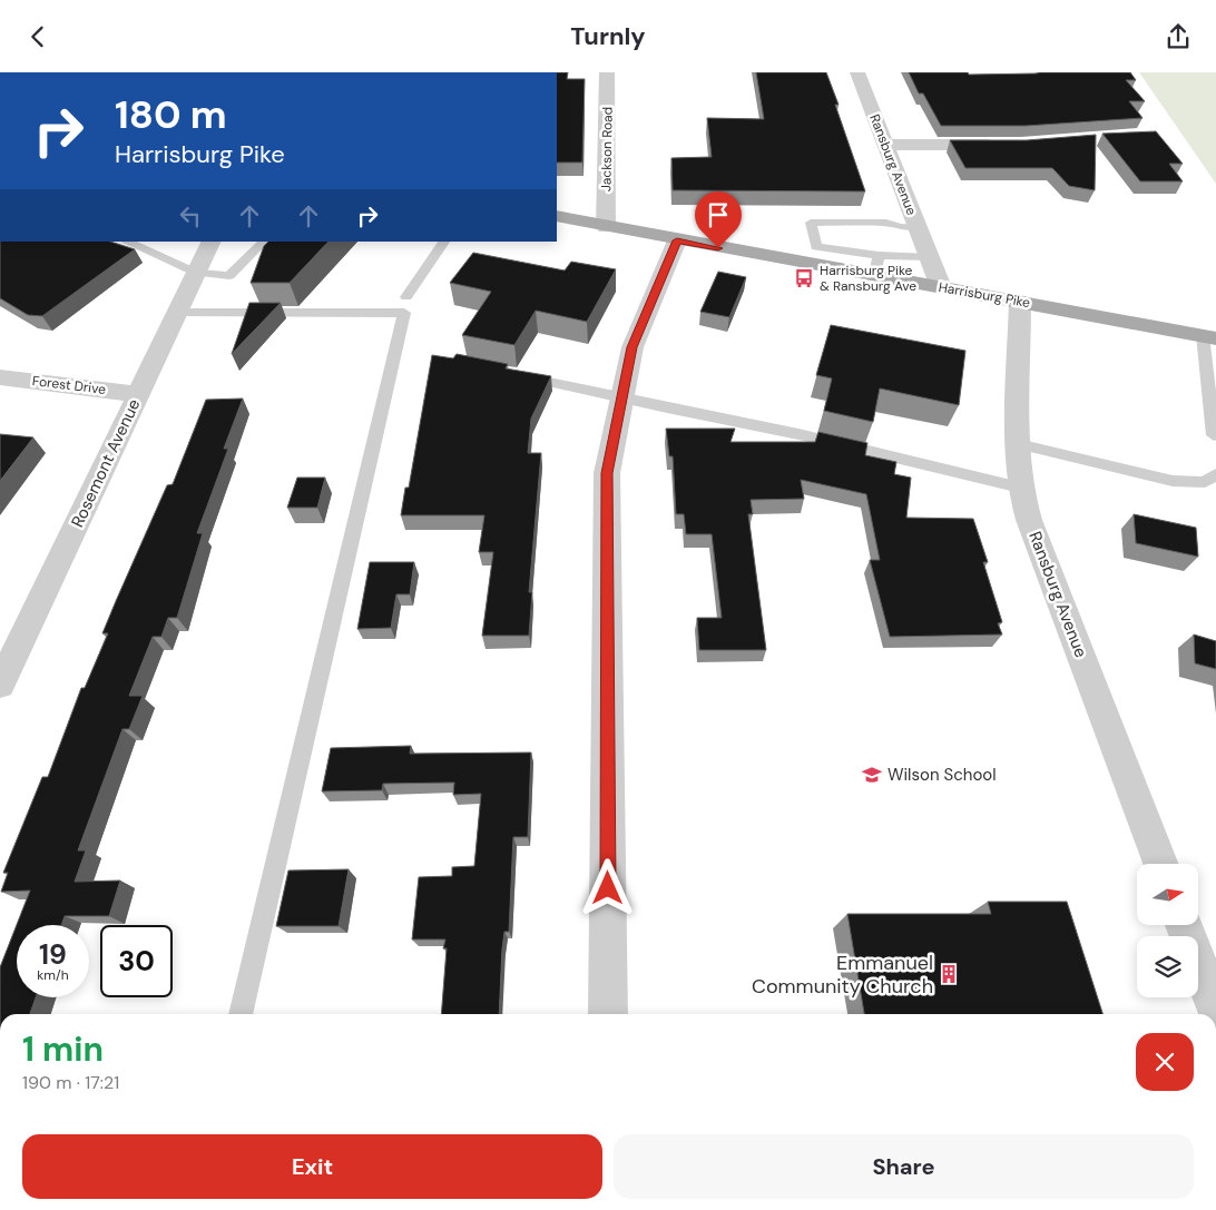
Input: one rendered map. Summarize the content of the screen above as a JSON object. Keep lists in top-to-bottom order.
{
  "streets": {
    "main road": ["Harrisburg Pike"],
    "street": [
      "Jackson Road",
      "Ransburg Avenue",
      "Forest Drive",
      "Rosemont Avenue"
    ]
  },
  "crossings": [
    ["Jackson Road", "Harrisburg Pike"],
    ["Ransburg Avenue", "Harrisburg Pike"],
    ["Forest Drive", "Rosemont Avenue"]
  ],
  "places": {
    "bus stop": ["Harrisburg Pike & Ransburg Ave"],
    "school or university": ["Wilson School"],
    "building": ["Emmanuel Community Church"]
  },
  "north": "right",
  "page": {
    "header": "Turnly",
    "turn": ["180 m", "Harrisburg Pike"],
    "speed": "19 km/h",
    "limit": "30",
    "heading": ["1 min", "190 m · 17:21"],
    "buttons": ["Exit", "Share"]
  }
}
